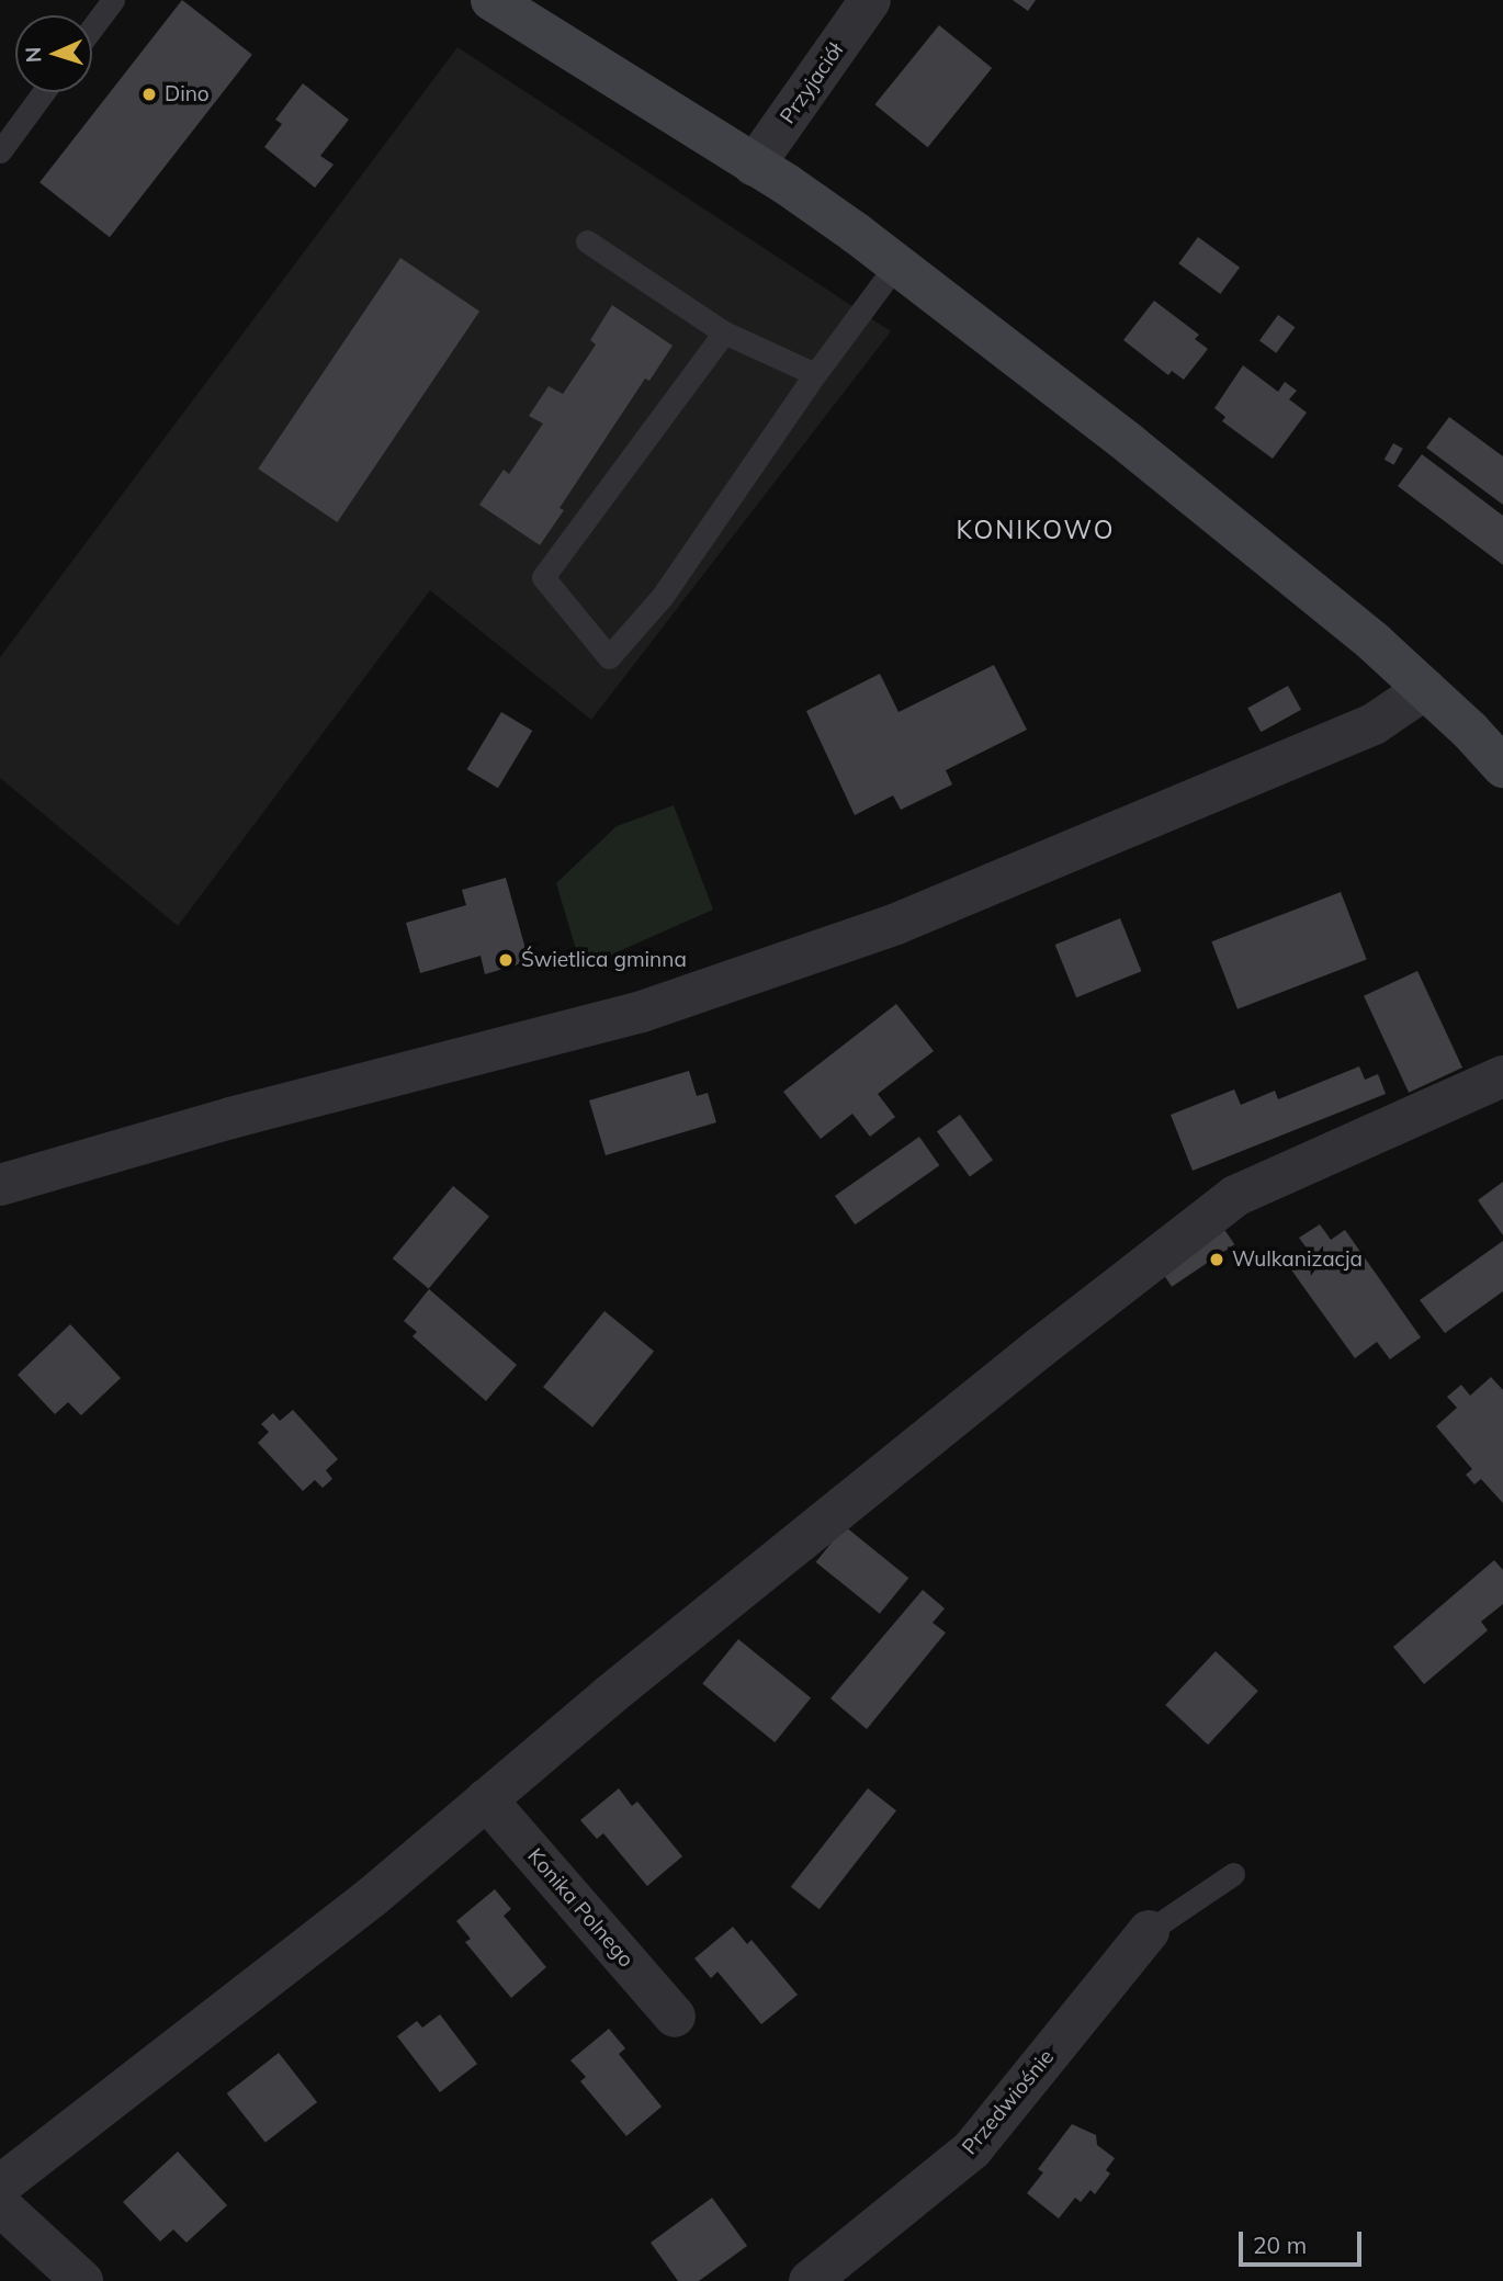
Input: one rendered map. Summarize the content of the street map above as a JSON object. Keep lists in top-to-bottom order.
{
  "streets": {
    "street": ["Przyjaciół", "Konika Polnego", "Przedwiośnie"]
  },
  "districts": ["KONIKOWO"],
  "places": ["Dino", "Świetlica gminna", "Wulkanizacja"],
  "scale_bar": "20 m",
  "north": "left"
}
